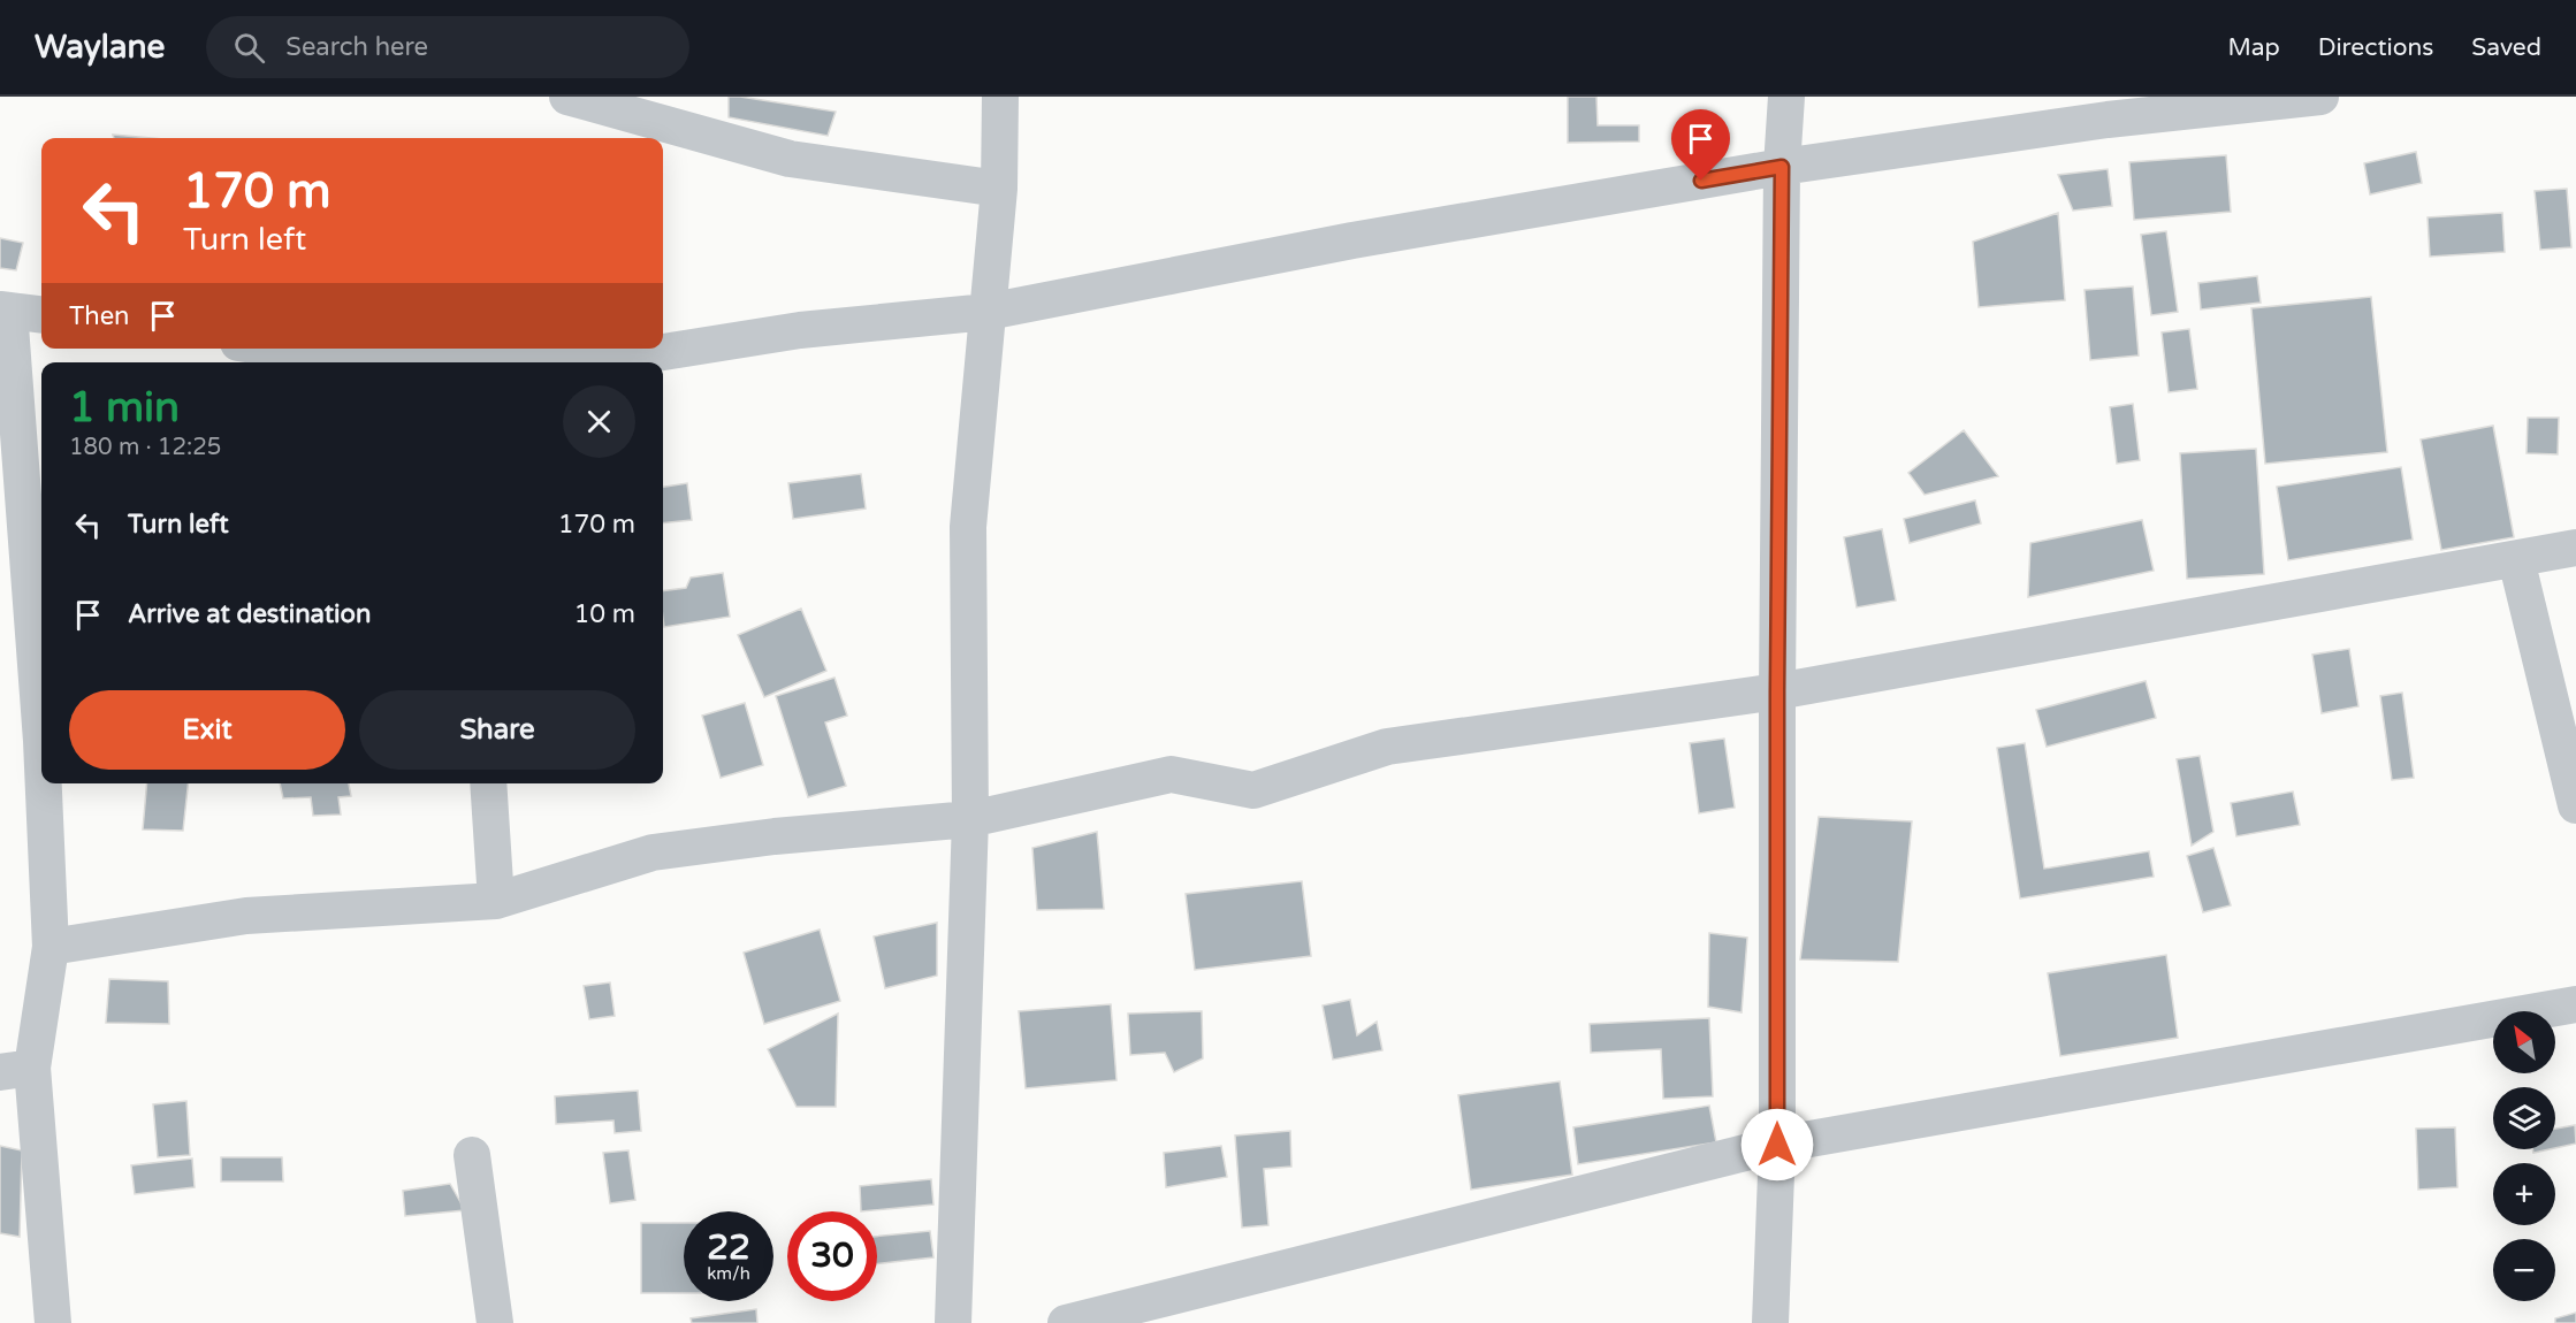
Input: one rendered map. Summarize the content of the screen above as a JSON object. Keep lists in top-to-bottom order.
{
  "north": "top left",
  "page": {
    "header": "Waylane",
    "search": "Search here",
    "nav": ["Map", "Directions", "Saved"],
    "turn": ["170 m", "Turn left"],
    "then": "Then",
    "heading": ["1 min", "180 m · 12:25"],
    "list": [
      {
        "name": "Turn left",
        "value": "170 m"
      },
      {
        "name": "Arrive at destination",
        "value": "10 m"
      }
    ],
    "buttons": ["Exit", "Share"],
    "map_buttons": ["+", "−"],
    "speed": "22 km/h",
    "limit": "30"
  }
}
